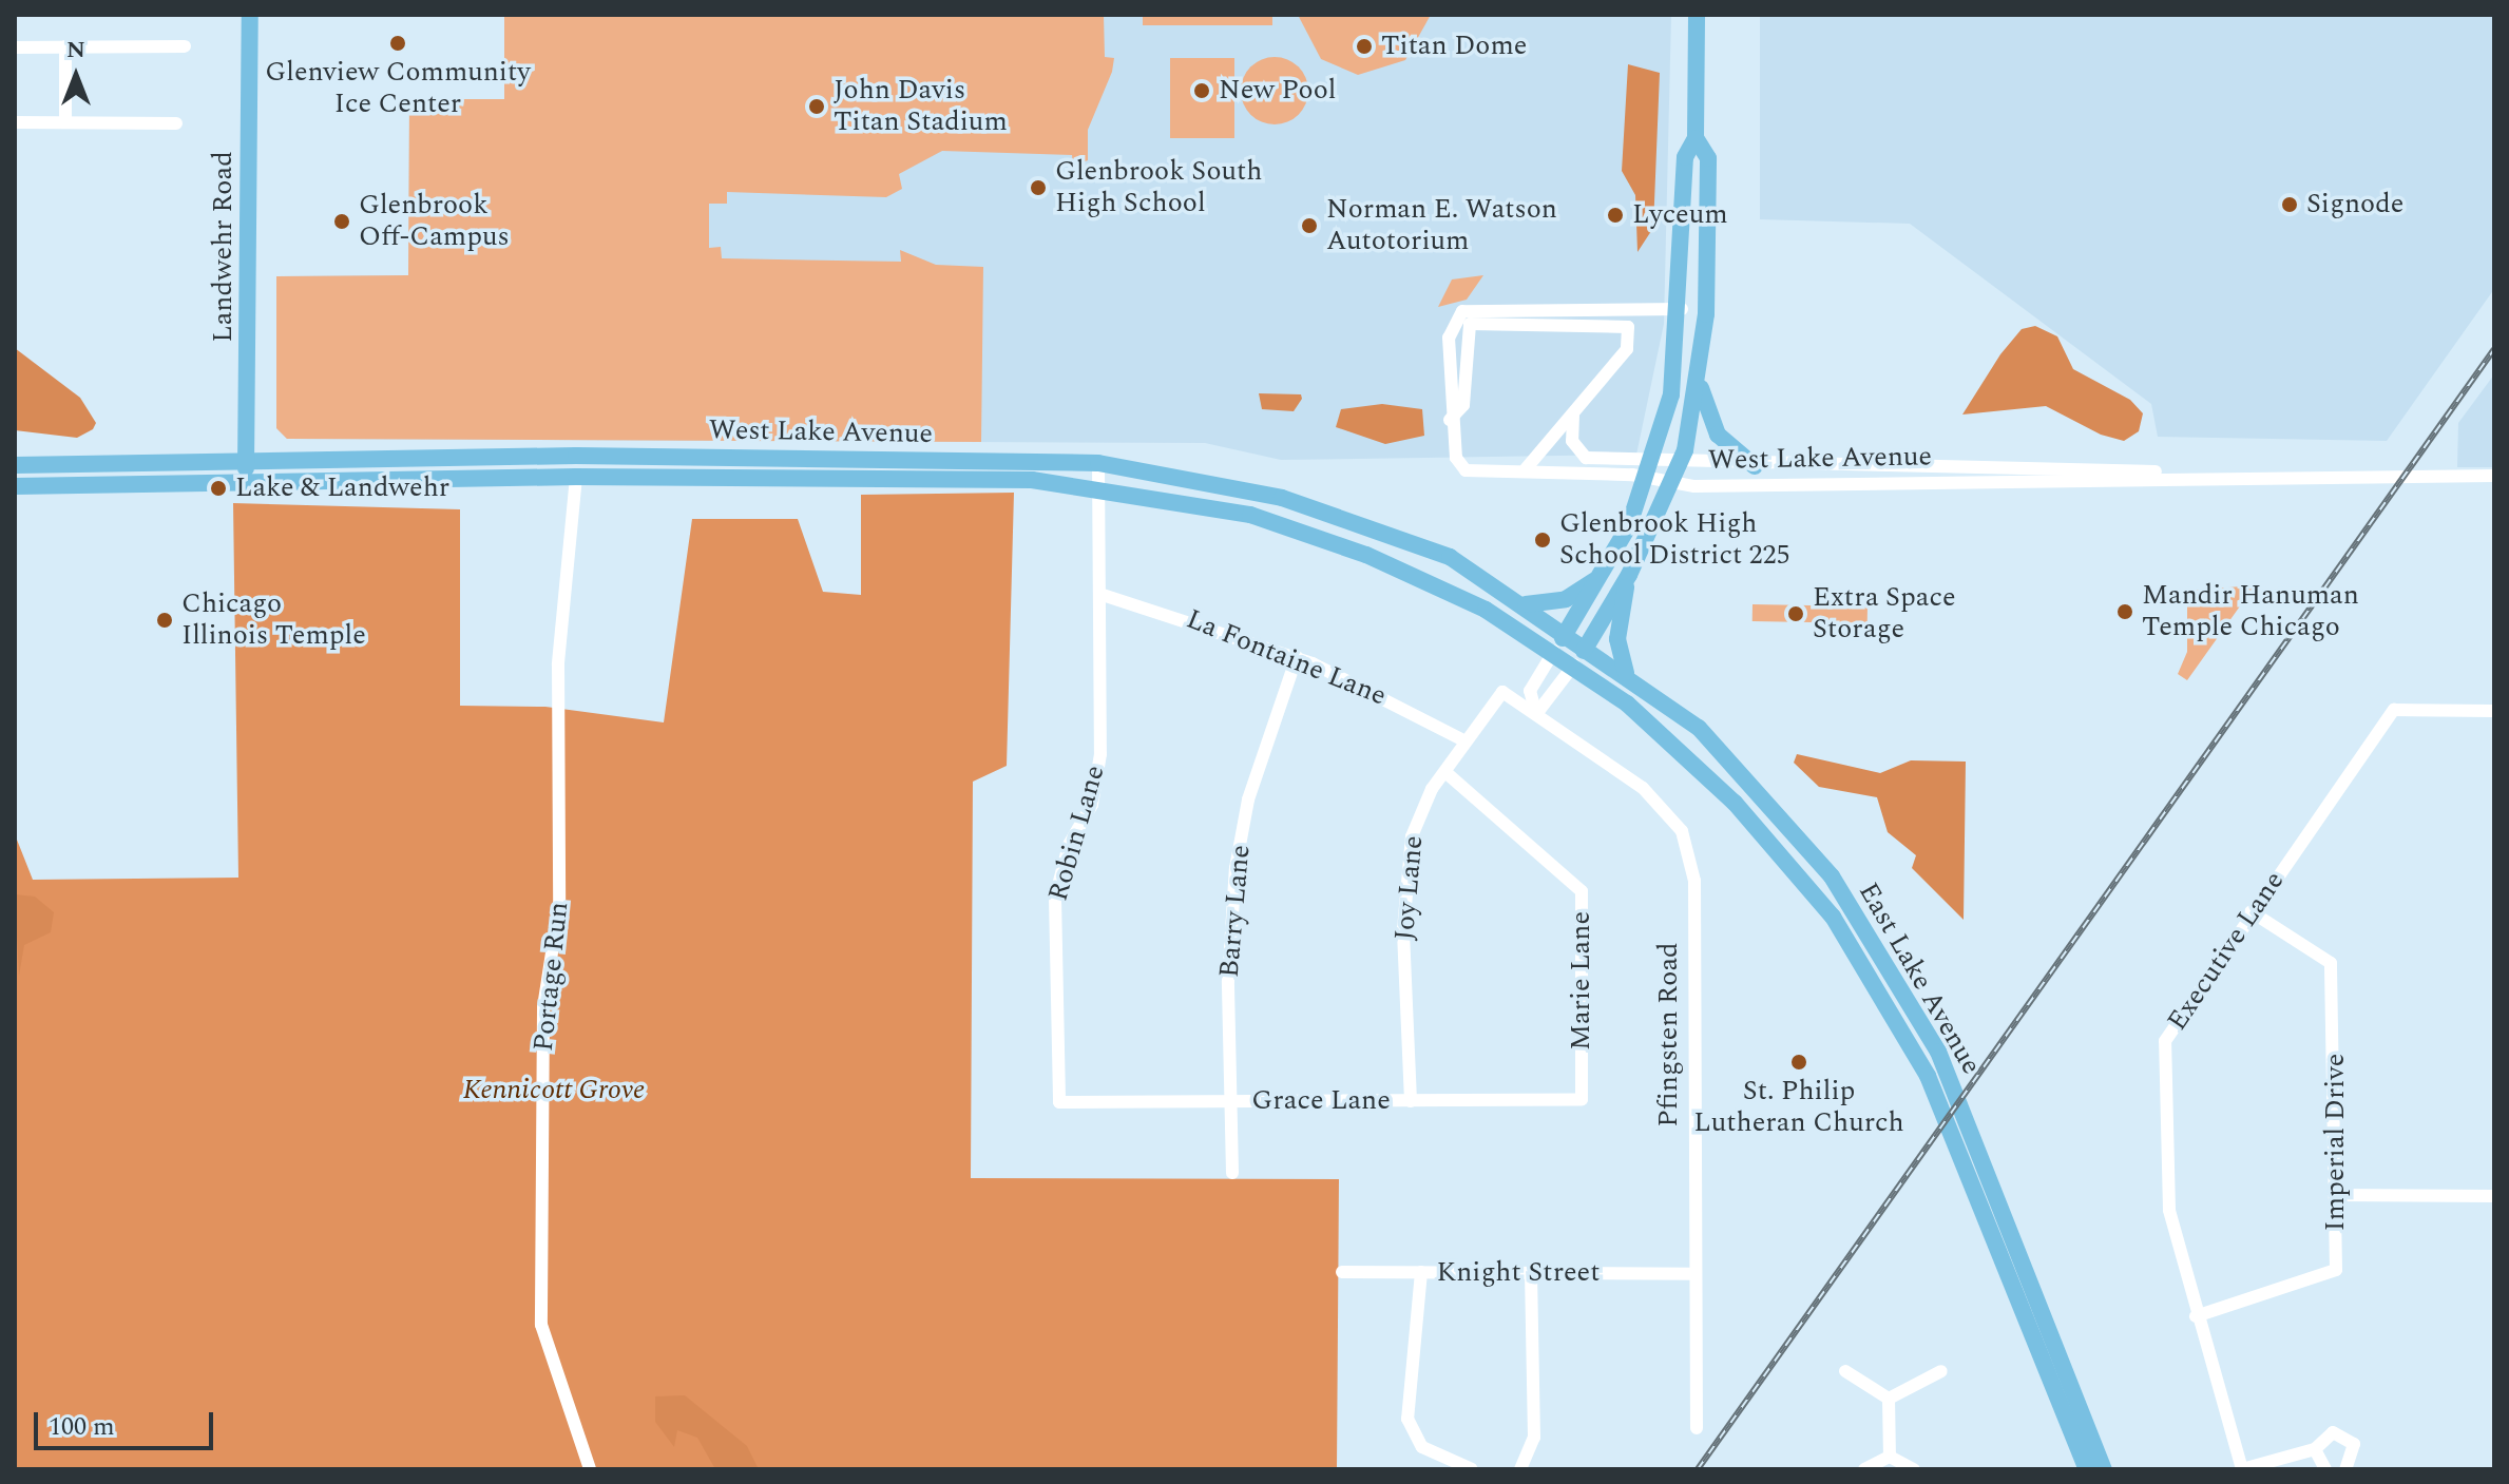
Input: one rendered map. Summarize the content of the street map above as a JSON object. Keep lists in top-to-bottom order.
{
  "streets": {
    "main road": ["Landwehr Road", "West Lake Avenue", "East Lake Avenue"],
    "street": [
      "La Fontaine Lane",
      "Robin Lane",
      "Joy Lane",
      "Barry Lane",
      "Executive Lane",
      "Portage Run",
      "Marie Lane",
      "Pfingsten Road",
      "Grace Lane",
      "Imperial Drive",
      "Knight Street"
    ]
  },
  "crossings": [
    ["Landwehr Road", "West Lake Avenue"],
    ["West Lake Avenue", "Robin Lane"],
    ["West Lake Avenue", "Portage Run"],
    ["West Lake Avenue", "East Lake Avenue"],
    ["La Fontaine Lane", "Robin Lane"],
    ["La Fontaine Lane", "Joy Lane"],
    ["La Fontaine Lane", "Barry Lane"],
    ["Robin Lane", "Grace Lane"],
    ["Joy Lane", "Marie Lane"],
    ["Joy Lane", "Pfingsten Road"],
    ["Joy Lane", "Grace Lane"],
    ["Barry Lane", "Grace Lane"],
    ["Executive Lane", "Imperial Drive"],
    ["Marie Lane", "Grace Lane"],
    ["Pfingsten Road", "Knight Street"]
  ],
  "parks": ["Kennicott Grove"],
  "places": [
    "Glenview Community Ice Center",
    "Titan Dome",
    "New Pool",
    "John Davis Titan Stadium",
    "Glenbrook South High School",
    "Signode",
    "Lyceum",
    "Glenbrook Off-Campus",
    "Norman E. Watson Autotorium",
    "Lake & Landwehr",
    "Glenbrook High School District 225",
    "Mandir Hanuman Temple Chicago",
    "Extra Space Storage",
    "Chicago Illinois Temple",
    "St. Philip Lutheran Church"
  ],
  "scale_bar": "100 m",
  "north": "top"
}
